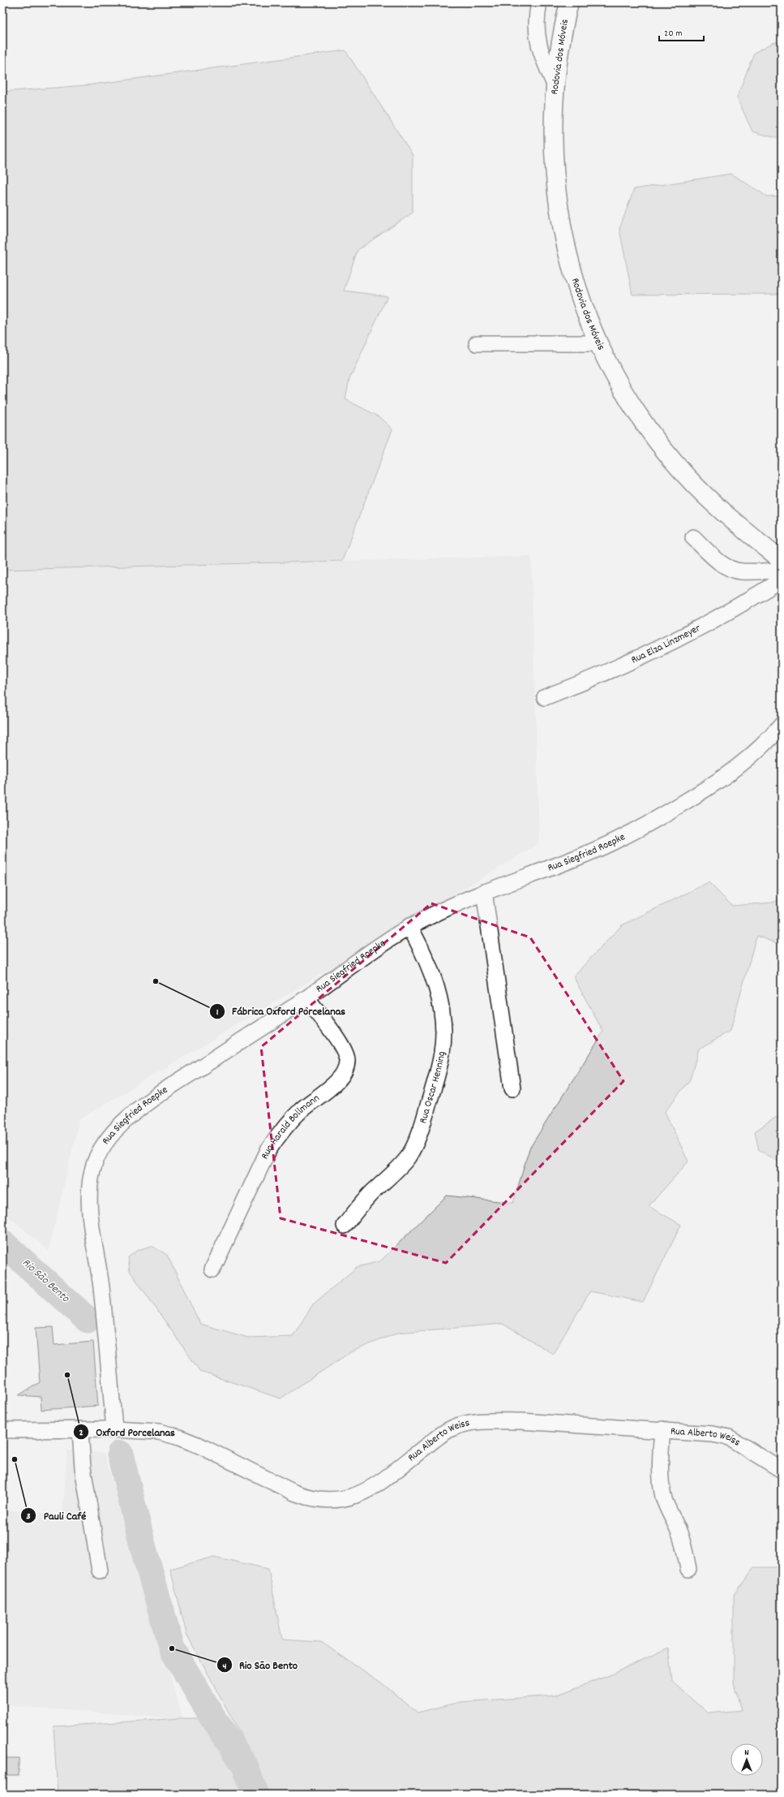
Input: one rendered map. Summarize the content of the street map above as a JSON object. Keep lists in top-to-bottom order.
{
  "streets": {
    "main road": ["Rodovia dos Móveis"],
    "street": [
      "Rua Elza Linzmeyer",
      "Rua Siegfried Roepke",
      "Rua Oscar Henning",
      "Rua Harald Bollmann",
      "Rua Alberto Weiss"
    ]
  },
  "crossings": [
    ["Rua Siegfried Roepke", "Rua Oscar Henning"],
    ["Rua Siegfried Roepke", "Rua Harald Bollmann"],
    ["Rua Siegfried Roepke", "Rua Alberto Weiss"]
  ],
  "water": ["Rio São Bento"],
  "places": [
    "Fábrica Oxford Porcelanas",
    "Oxford Porcelanas",
    "Pauli Café",
    "Rio São Bento"
  ],
  "scale_bar": "20 m",
  "north": "top"
}
